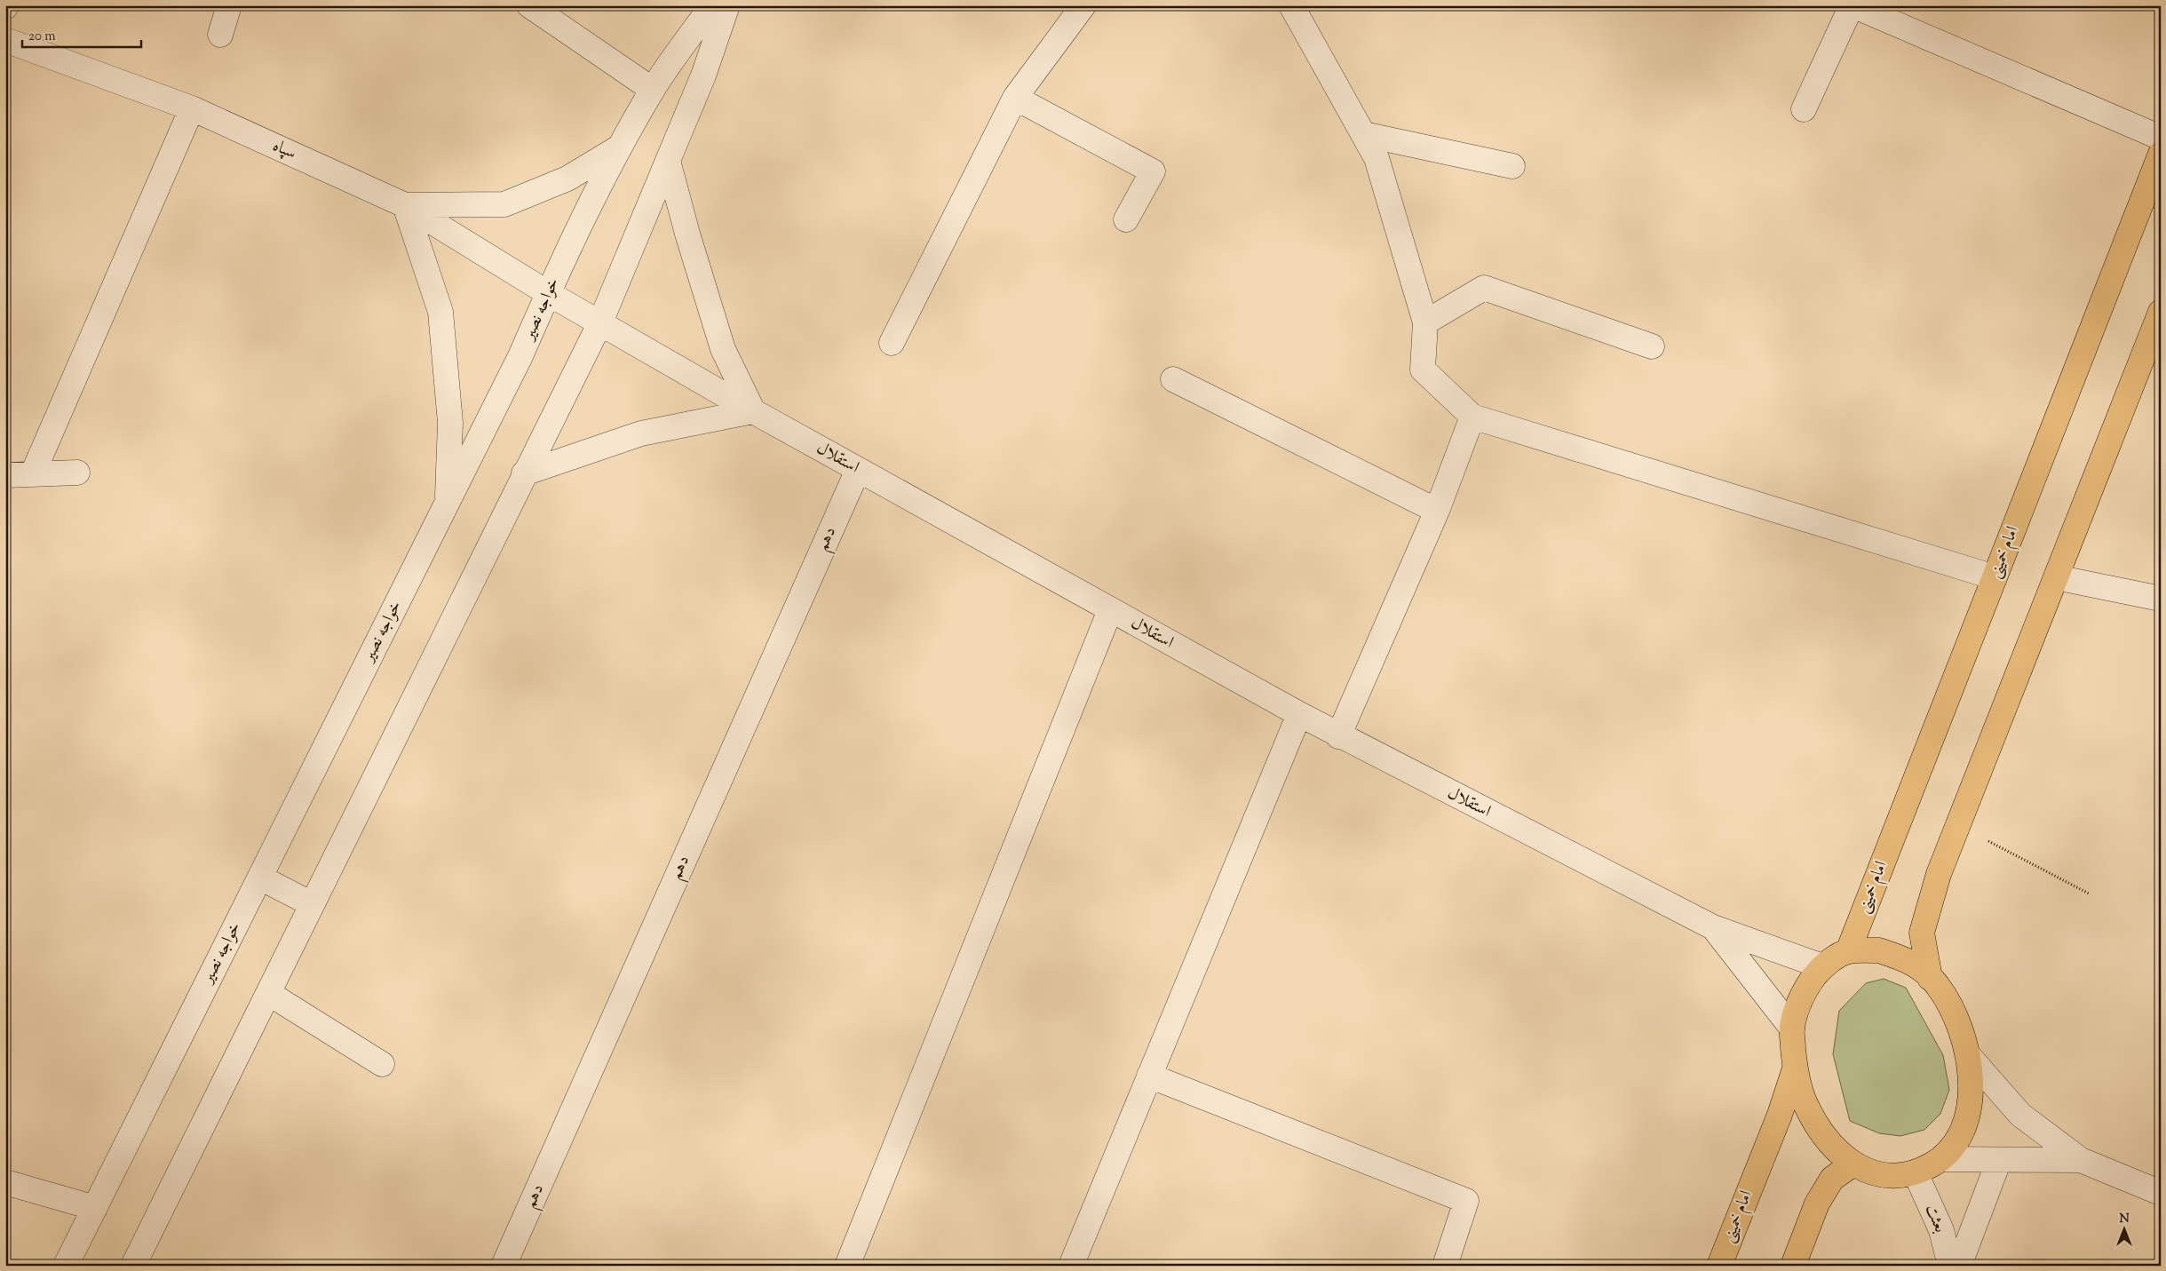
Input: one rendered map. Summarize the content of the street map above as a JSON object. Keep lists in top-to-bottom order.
{
  "streets": {
    "main road": ["امام خمینی"],
    "street": [
      "سپاه",
      "خواجه نصیر",
      "استقلال",
      "دهم",
      "بعثت"
    ]
  },
  "crossings": [
    ["سپاه", "خواجه نصیر"],
    ["سپاه", "استقلال"],
    ["استقلال", "دهم"]
  ],
  "scale_bar": "20 m",
  "north": "top"
}
